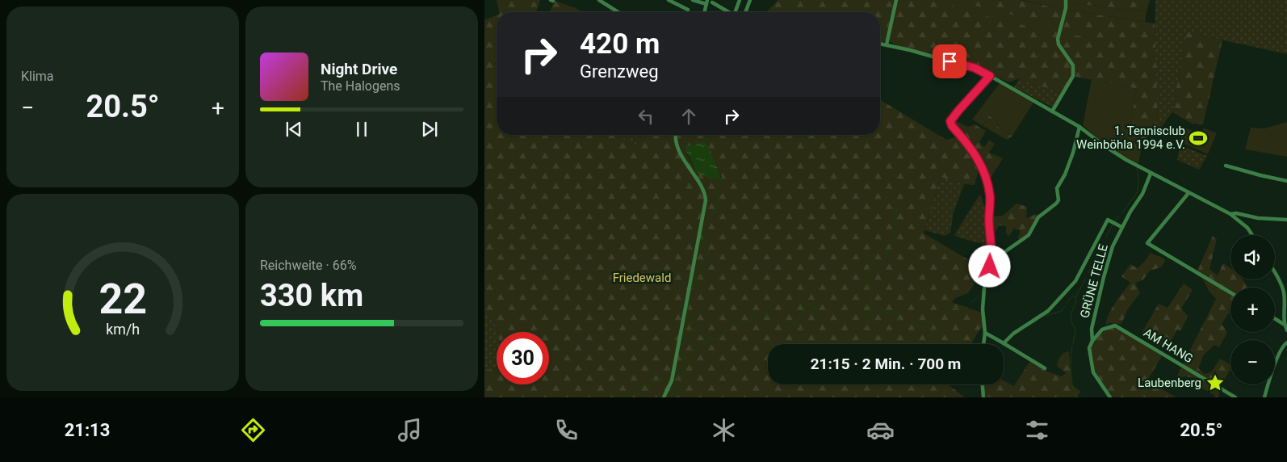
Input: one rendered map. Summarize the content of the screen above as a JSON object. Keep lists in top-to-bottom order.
{
  "streets": {
    "street": ["GRÜNE TELLE", "AM HANG"]
  },
  "crossings": [
    ["GRÜNE TELLE", "AM HANG"]
  ],
  "parks": ["Friedewald"],
  "places": {
    "sports": ["1. Tennisclub Weinböhla 1994 e.V."],
    "place": ["Laubenberg"]
  },
  "page": {
    "tile": [
      "Klima",
      ["Reichweite · 66%", "330 km"]
    ],
    "turn": ["420 m", "Grenzweg"],
    "song": ["Night Drive", "The Halogens"],
    "heat": ["−", "20.5°", "+"],
    "map_buttons": ["+", "−"],
    "limit": "30",
    "trip": "21:15 · 2 Min. · 700 m",
    "tabs": ["21:13", "20.5°"],
    "gauge": ["22", "km/h"]
  }
}
